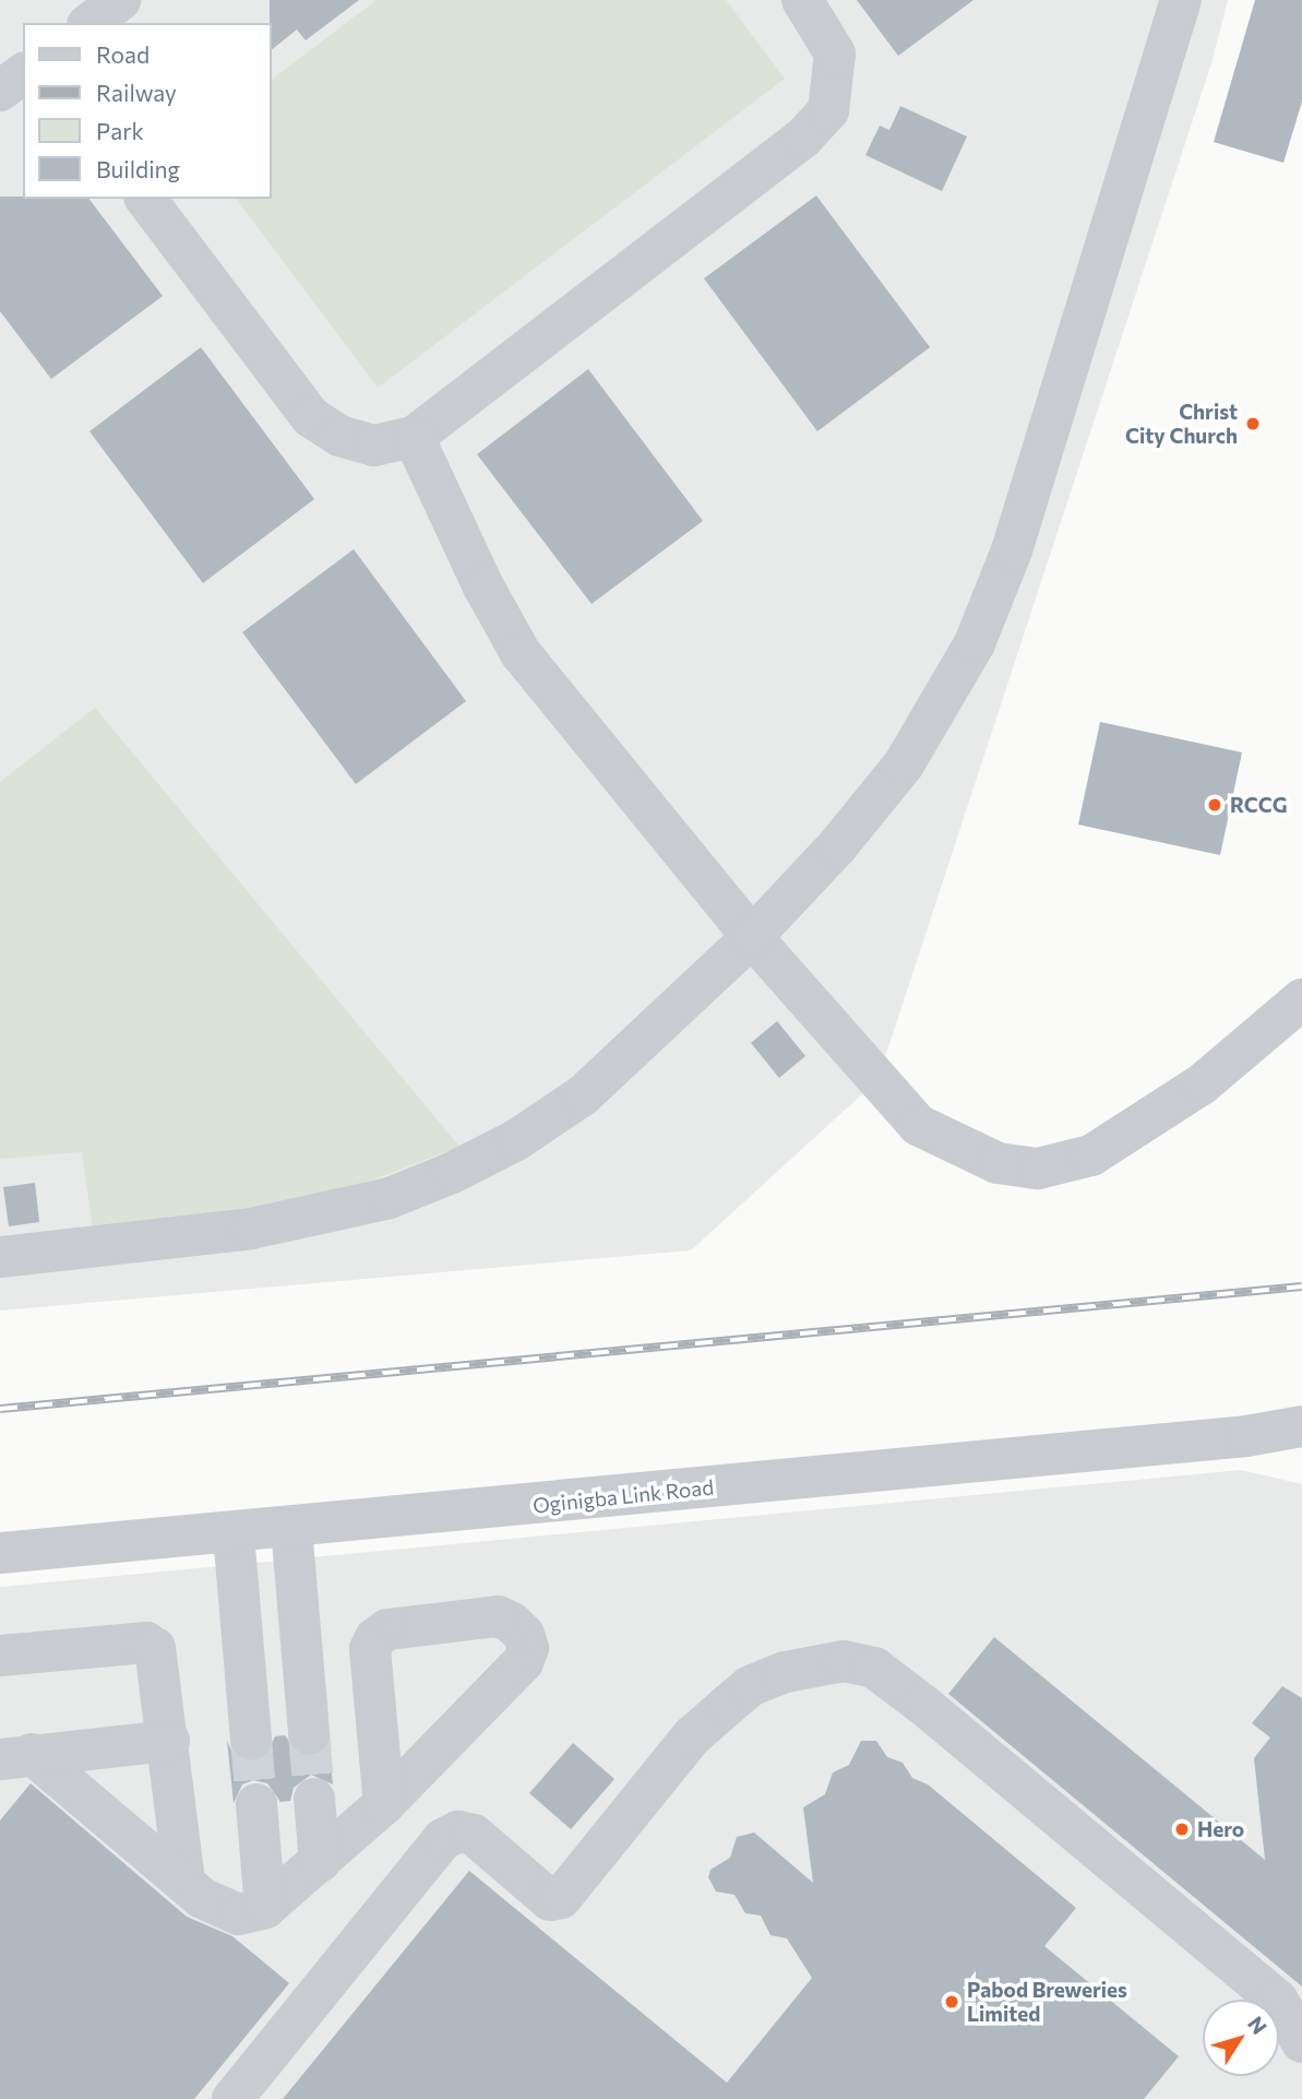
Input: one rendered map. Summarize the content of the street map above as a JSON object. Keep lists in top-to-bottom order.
{
  "streets": {
    "street": ["Oginigba Link Road"]
  },
  "places": [
    "Christ City Church",
    "RCCG",
    "Hero",
    "Pabod Breweries Limited"
  ],
  "legend": [
    "Road",
    "Railway",
    "Park",
    "Building"
  ],
  "north": "top right"
}
